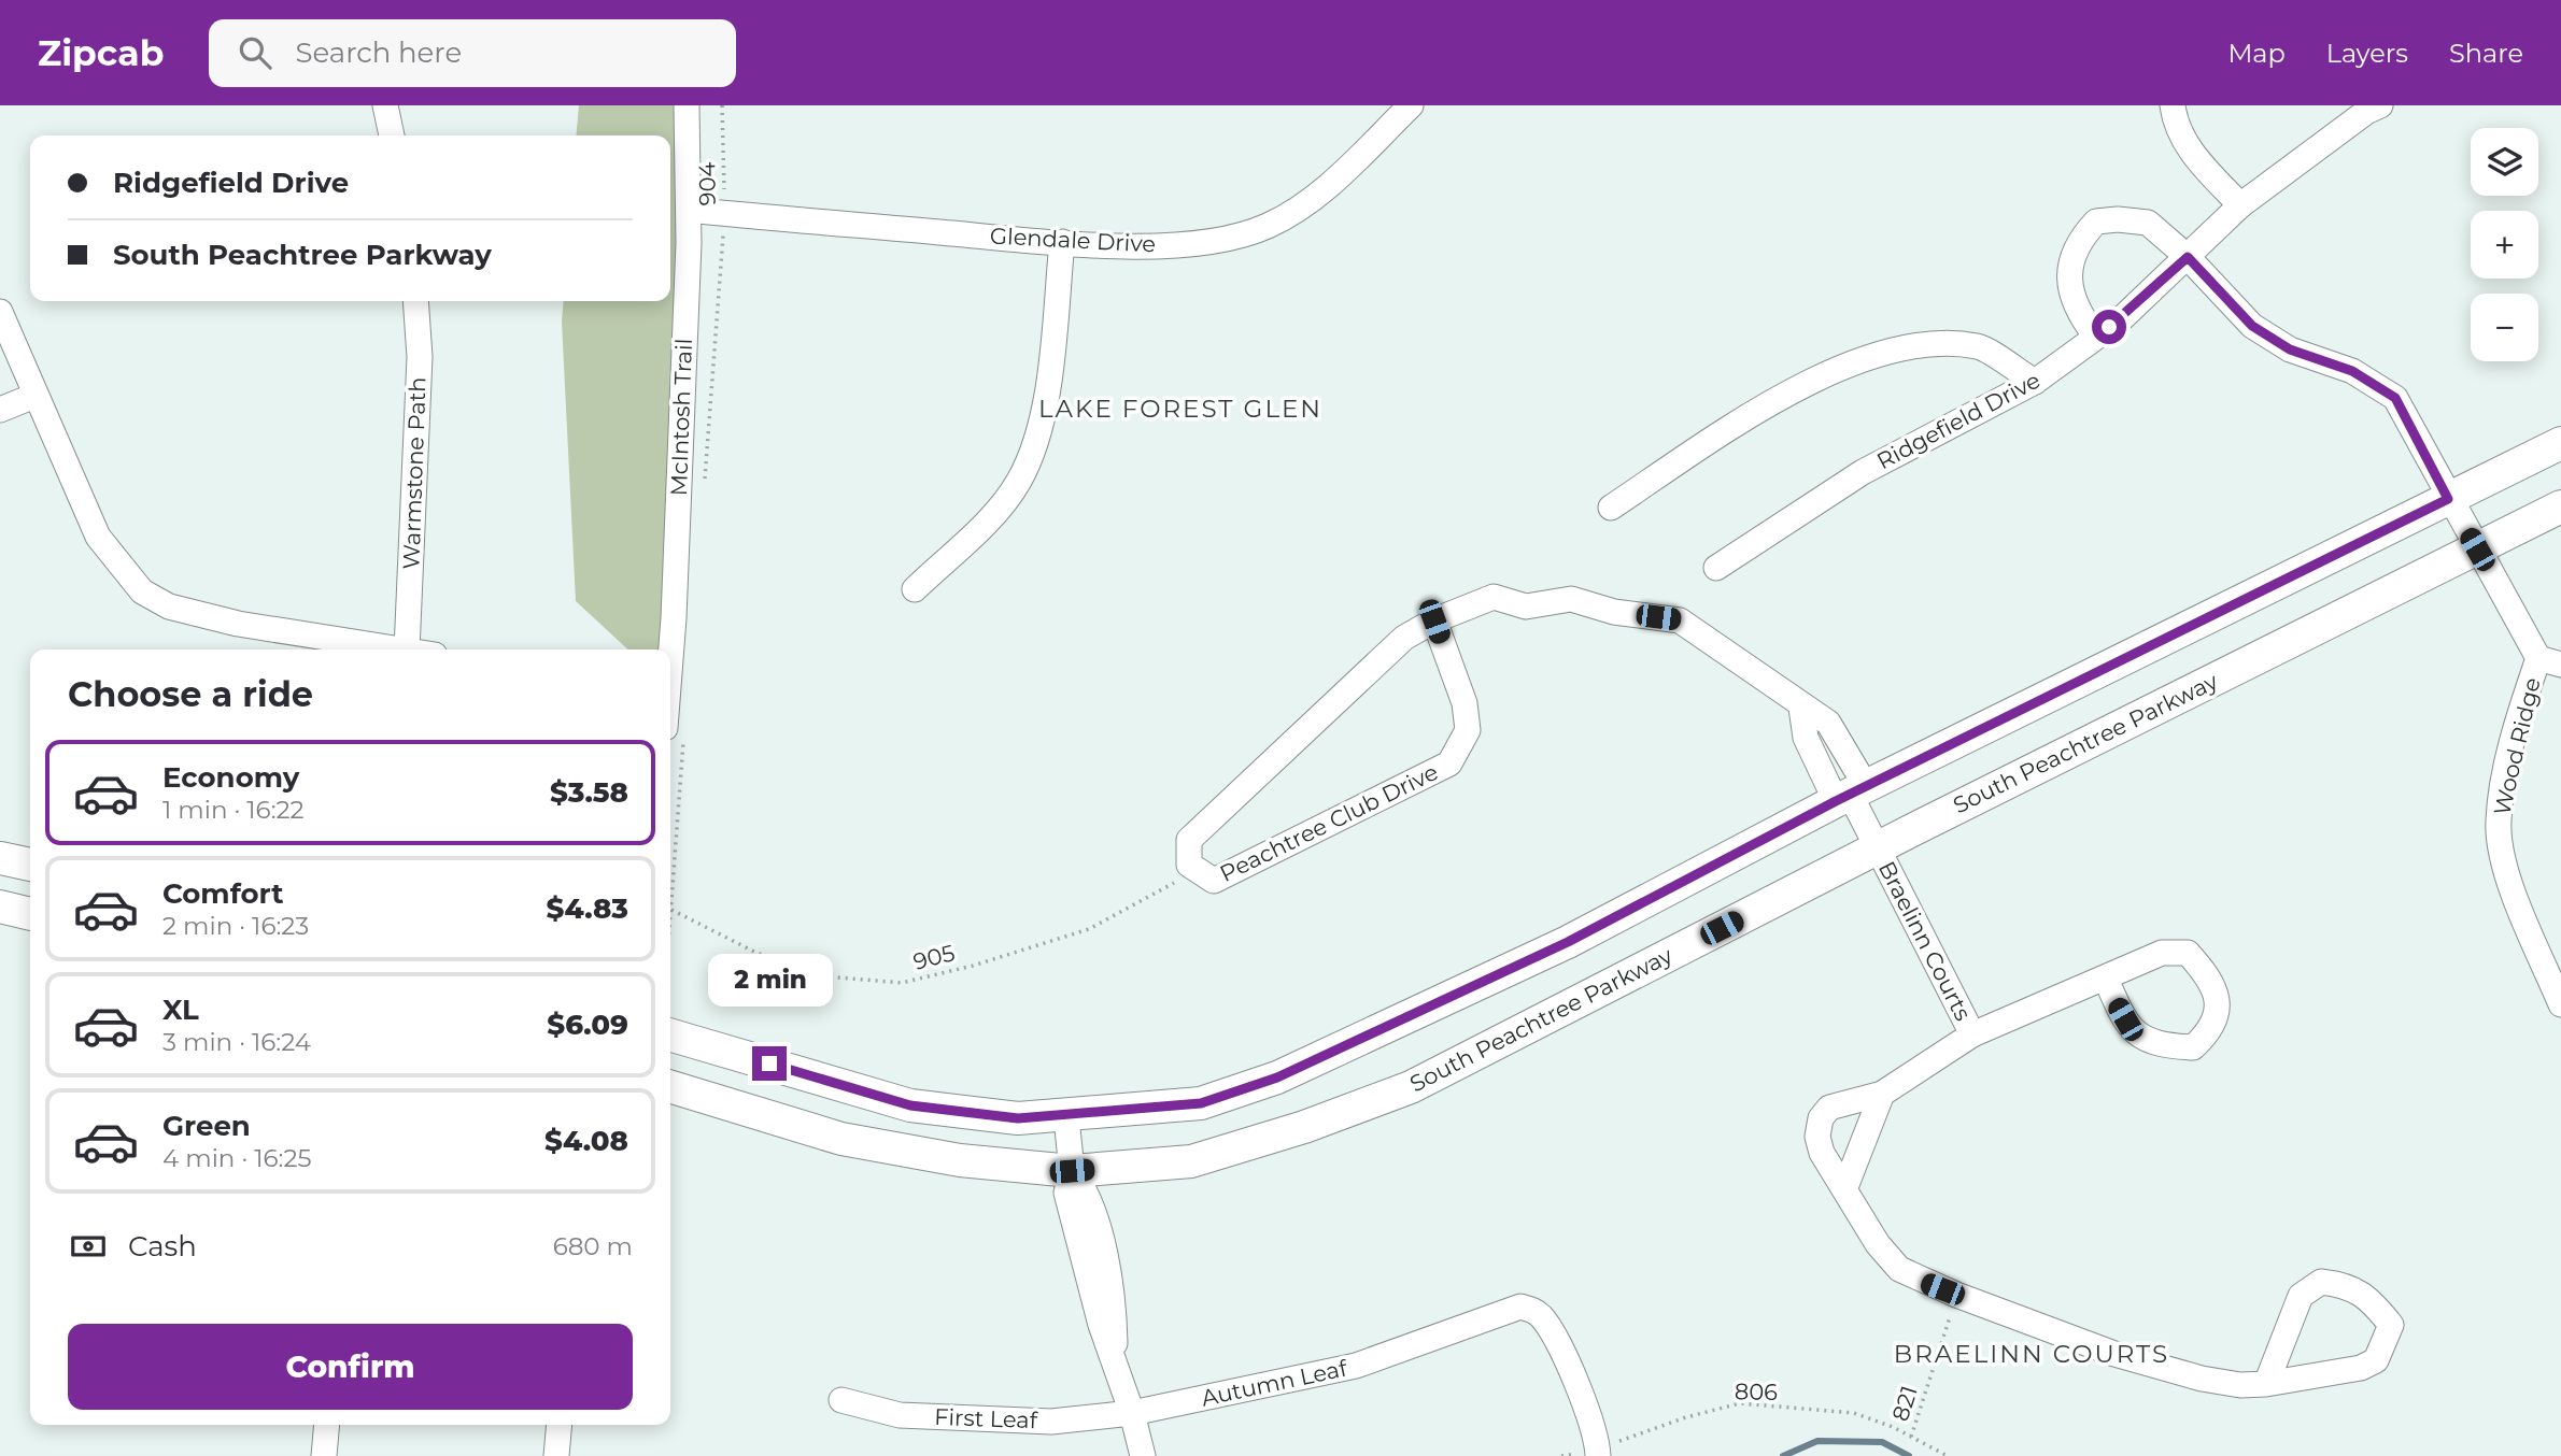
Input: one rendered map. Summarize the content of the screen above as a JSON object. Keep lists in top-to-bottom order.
{
  "streets": {
    "main road": ["South Peachtree Parkway"],
    "street": [
      "Glendale Drive",
      "McIntosh Trail",
      "Ridgefield Drive",
      "Warmstone Path",
      "Wood Ridge",
      "Peachtree Club Drive",
      "Braelinn Courts",
      "Autumn Leaf",
      "First Leaf"
    ],
    "path": [
      "904",
      "905",
      "806",
      "821"
    ]
  },
  "crossings": [
    ["904", "Glendale Drive"],
    ["Glendale Drive", "McIntosh Trail"],
    ["South Peachtree Parkway", "Braelinn Courts"],
    ["Peachtree Club Drive", "Braelinn Courts"],
    ["Peachtree Club Drive", "905"],
    ["Braelinn Courts", "821"],
    ["Autumn Leaf", "806"],
    ["Autumn Leaf", "First Leaf"],
    ["806", "821"]
  ],
  "districts": ["LAKE FOREST GLEN", "BRAELINN COURTS"],
  "page": {
    "header": "Zipcab",
    "search": "Search here",
    "nav": ["Map", "Layers", "Share"],
    "map_buttons": ["+", "−"],
    "banner": ["Ridgefield Drive", "South Peachtree Parkway"],
    "heading": "Choose a ride",
    "list": [
      {
        "name": "Economy",
        "note": "1 min · 16:22",
        "value": "$3.58"
      },
      {
        "name": "Comfort",
        "note": "2 min · 16:23",
        "value": "$4.83"
      },
      {
        "name": "XL",
        "note": "3 min · 16:24",
        "value": "$6.09"
      },
      {
        "name": "Green",
        "note": "4 min · 16:25",
        "value": "$4.08"
      }
    ],
    "bubble": "2 min",
    "pay": ["Cash", "680 m"],
    "buttons": "Confirm"
  }
}
